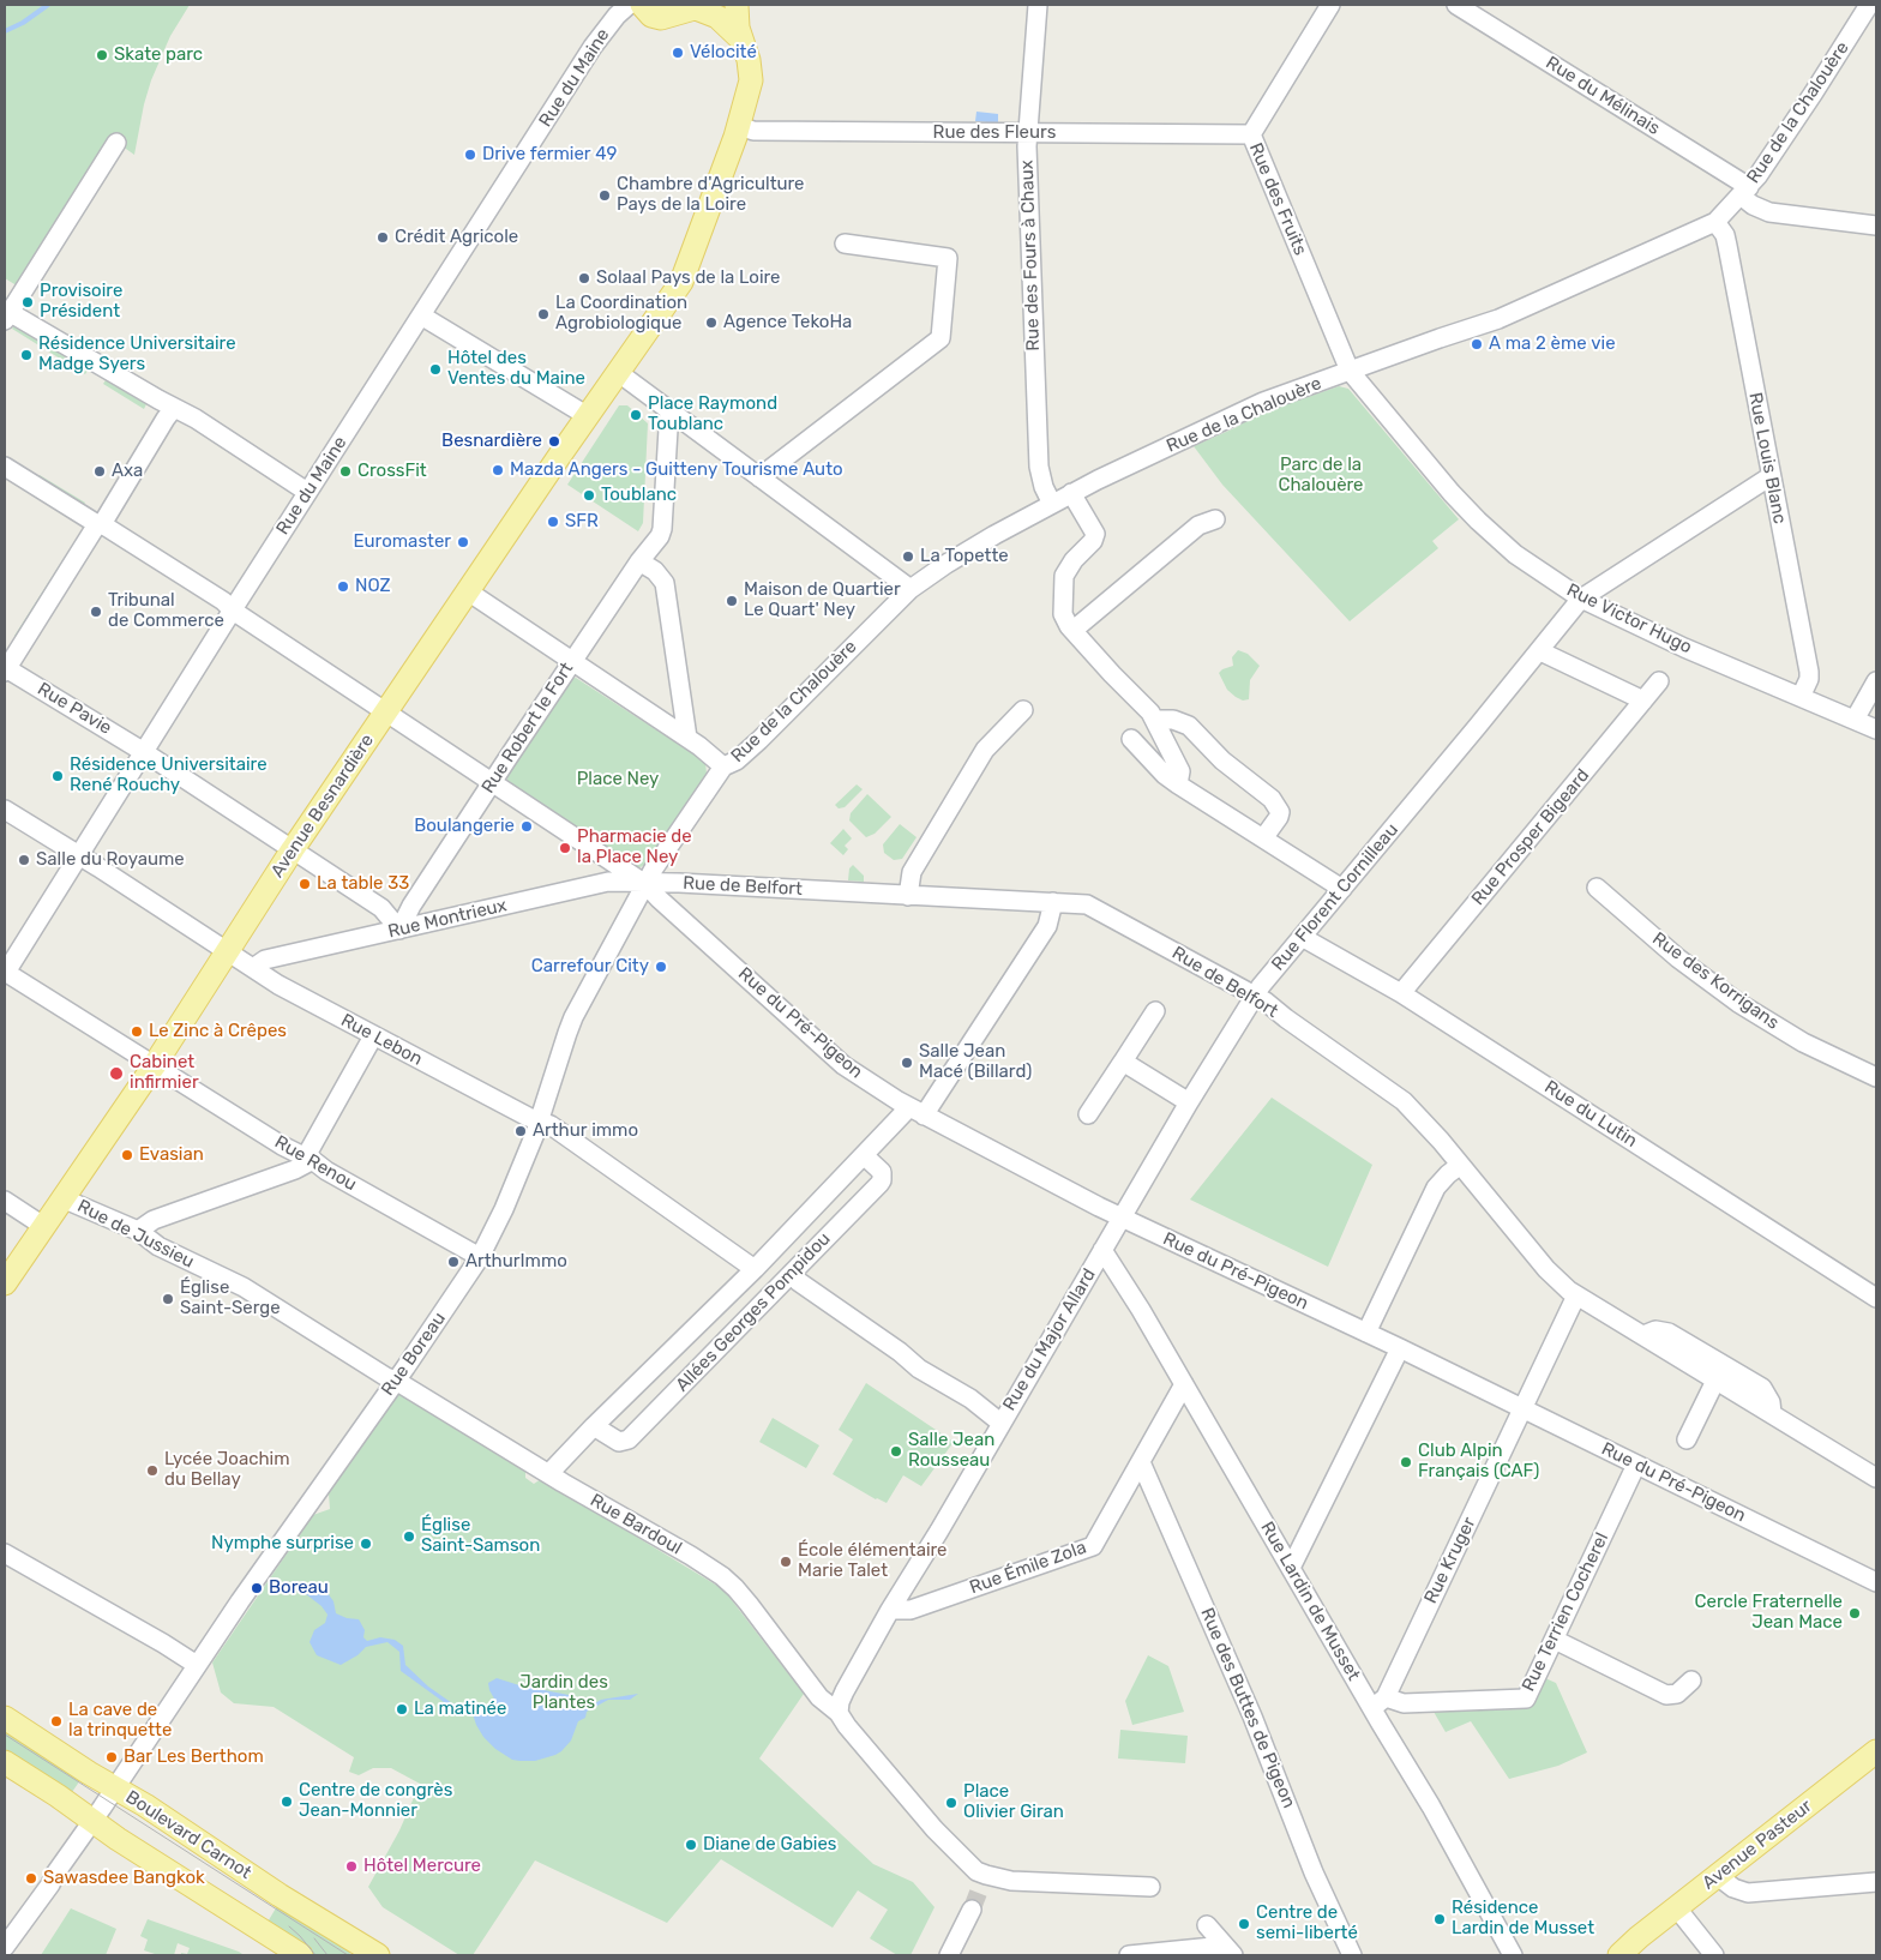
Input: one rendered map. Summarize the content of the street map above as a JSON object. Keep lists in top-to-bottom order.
{
  "streets": {
    "main road": ["Avenue Besnardière", "Boulevard Carnot", "Avenue Pasteur"],
    "street": [
      "Rue du Maine",
      "Rue du Mélinais",
      "Rue de la Chalouère",
      "Rue des Fleurs",
      "Rue des Fruits",
      "Rue des Fours à Chaux",
      "Rue Louis Blanc",
      "Rue Victor Hugo",
      "Rue Pavie",
      "Rue Robert le Fort",
      "Rue Prosper Bigeard",
      "Rue de Belfort",
      "Rue Florent Cornilleau",
      "Rue Montrieux",
      "Rue des Korrigans",
      "Rue du Pré-Pigeon",
      "Rue Lebon",
      "Rue du Lutin",
      "Rue Renou",
      "Rue de Jussieu",
      "Allées Georges Pompidou",
      "Rue du Major Allard",
      "Rue Boreau",
      "Rue Bardoul",
      "Rue Kruger",
      "Rue Émile Zola",
      "Rue Lardin de Musset",
      "Rue Terrien Cocherel",
      "Rue des Buttes de Pigeon"
    ]
  },
  "crossings": [
    ["Rue du Maine", "Rue Pavie"],
    ["Rue du Maine", "Rue du Pré-Pigeon"],
    ["Rue du Maine", "Rue Lebon"],
    ["Rue du Maine", "Rue Renou"],
    ["Rue du Mélinais", "Rue de la Chalouère"],
    ["Rue de la Chalouère", "Rue des Fruits"],
    ["Rue de la Chalouère", "Rue des Fours à Chaux"],
    ["Rue de la Chalouère", "Rue Louis Blanc"],
    ["Rue de la Chalouère", "Rue Victor Hugo"],
    ["Rue de la Chalouère", "Rue de Belfort"],
    ["Rue de la Chalouère", "Rue Montrieux"],
    ["Rue de la Chalouère", "Rue du Pré-Pigeon"],
    ["Rue de la Chalouère", "Rue Boreau"],
    ["Rue des Fleurs", "Rue des Fruits"],
    ["Rue des Fleurs", "Rue des Fours à Chaux"],
    ["Rue des Fleurs", "Avenue Besnardière"],
    ["Rue des Fruits", "Rue Victor Hugo"],
    ["Rue Louis Blanc", "Rue Victor Hugo"],
    ["Rue Louis Blanc", "Rue Florent Cornilleau"],
    ["Rue Victor Hugo", "Rue Florent Cornilleau"],
    ["Rue Pavie", "Rue Robert le Fort"],
    ["Rue Pavie", "Avenue Besnardière"],
    ["Rue Pavie", "Rue Montrieux"],
    ["Rue Robert le Fort", "Rue Montrieux"],
    ["Rue Robert le Fort", "Rue du Pré-Pigeon"],
    ["Avenue Besnardière", "Rue du Pré-Pigeon"],
    ["Avenue Besnardière", "Rue Lebon"],
    ["Avenue Besnardière", "Rue Renou"],
    ["Avenue Besnardière", "Rue de Jussieu"],
    ["Rue Prosper Bigeard", "Rue du Lutin"],
    ["Rue de Belfort", "Rue Florent Cornilleau"],
    ["Rue de Belfort", "Rue Montrieux"],
    ["Rue de Belfort", "Rue du Pré-Pigeon"],
    ["Rue de Belfort", "Allées Georges Pompidou"],
    ["Rue de Belfort", "Rue Boreau"],
    ["Rue Florent Cornilleau", "Rue du Pré-Pigeon"],
    ["Rue Florent Cornilleau", "Rue du Lutin"],
    ["Rue Florent Cornilleau", "Rue du Major Allard"],
    ["Rue Montrieux", "Rue du Pré-Pigeon"],
    ["Rue Montrieux", "Rue Lebon"],
    ["Rue Montrieux", "Rue Boreau"],
    ["Rue du Pré-Pigeon", "Allées Georges Pompidou"],
    ["Rue du Pré-Pigeon", "Rue du Major Allard"],
    ["Rue du Pré-Pigeon", "Rue Boreau"],
    ["Rue du Pré-Pigeon", "Rue Kruger"],
    ["Rue du Pré-Pigeon", "Rue Terrien Cocherel"],
    ["Rue Lebon", "Allées Georges Pompidou"],
    ["Rue Lebon", "Rue Boreau"],
    ["Rue Renou", "Rue Boreau"],
    ["Rue de Jussieu", "Rue Boreau"],
    ["Rue de Jussieu", "Rue Bardoul"],
    ["Allées Georges Pompidou", "Rue Bardoul"],
    ["Rue du Major Allard", "Rue Bardoul"],
    ["Rue du Major Allard", "Rue Émile Zola"],
    ["Rue du Major Allard", "Rue Lardin de Musset"],
    ["Rue Boreau", "Rue Bardoul"],
    ["Rue Boreau", "Boulevard Carnot"],
    ["Rue Kruger", "Rue Lardin de Musset"],
    ["Rue Kruger", "Rue Terrien Cocherel"],
    ["Rue Émile Zola", "Rue Lardin de Musset"],
    ["Rue Émile Zola", "Rue des Buttes de Pigeon"],
    ["Rue Lardin de Musset", "Rue Terrien Cocherel"]
  ],
  "parks": ["Parc de la Chalouère", "Place Ney", "Jardin des Plantes"],
  "places": [
    "Vélocité",
    "Skate parc",
    "Drive fermier 49",
    "Chambre d'Agriculture Pays de la Loire",
    "Crédit Agricole",
    "Solaal Pays de la Loire",
    "Provisoire Président",
    "La Coordination Agrobiologique",
    "Agence TekoHa",
    "A ma 2 ème vie",
    "Résidence Universitaire Madge Syers",
    "Hôtel des Ventes du Maine",
    "Place Raymond Toublanc",
    "Besnardière",
    "Mazda Angers - Guitteny Tourisme Auto",
    "Axa",
    "CrossFit",
    "Toublanc",
    "SFR",
    "Euromaster",
    "La Topette",
    "NOZ",
    "Maison de Quartier Le Quart' Ney",
    "Tribunal de Commerce",
    "Résidence Universitaire René Rouchy",
    "Boulangerie",
    "Pharmacie de la Place Ney",
    "Salle du Royaume",
    "La table 33",
    "Carrefour City",
    "Le Zinc à Crêpes",
    "Salle Jean Macé (Billard)",
    "Cabinet infirmier",
    "Arthur immo",
    "Evasian",
    "ArthurImmo",
    "Église Saint-Serge",
    "Salle Jean Rousseau",
    "Club Alpin Français (CAF)",
    "Lycée Joachim du Bellay",
    "Église Saint-Samson",
    "Nymphe surprise",
    "École élémentaire Marie Talet",
    "Boreau",
    "Cercle Fraternelle Jean Mace",
    "La matinée",
    "La cave de la trinquette",
    "Bar Les Berthom",
    "Centre de congrès Jean-Monnier",
    "Place Olivier Giran",
    "Diane de Gabies",
    "Hôtel Mercure",
    "Sawasdee Bangkok",
    "Résidence Lardin de Musset",
    "Centre de semi-liberté"
  ]
}
